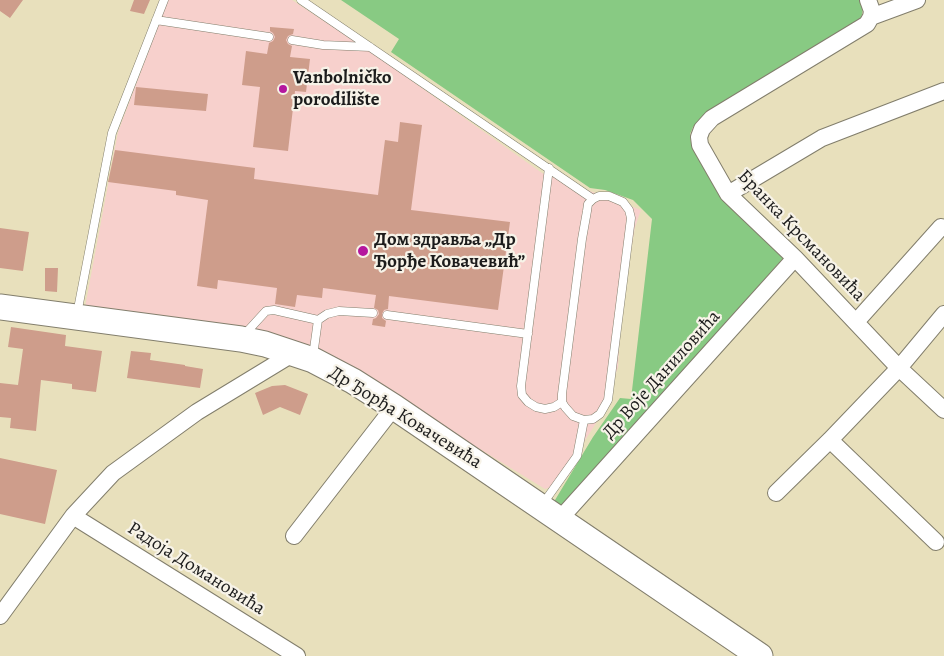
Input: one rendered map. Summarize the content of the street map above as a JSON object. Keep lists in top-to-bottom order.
{
  "streets": {
    "main road": ["Др Ђорђа Ковачевића"],
    "street": ["Бранка Крсмановића", "Др Воје Даниловића", "Радоја Домановића"]
  },
  "crossings": [
    ["Бранка Крсмановића", "Др Воје Даниловића"],
    ["Др Воје Даниловића", "Др Ђорђа Ковачевића"]
  ],
  "places": ["Vanbolničko porodilište", "Дом здравља „Др Ђорђе Ковачевић”"]
}
